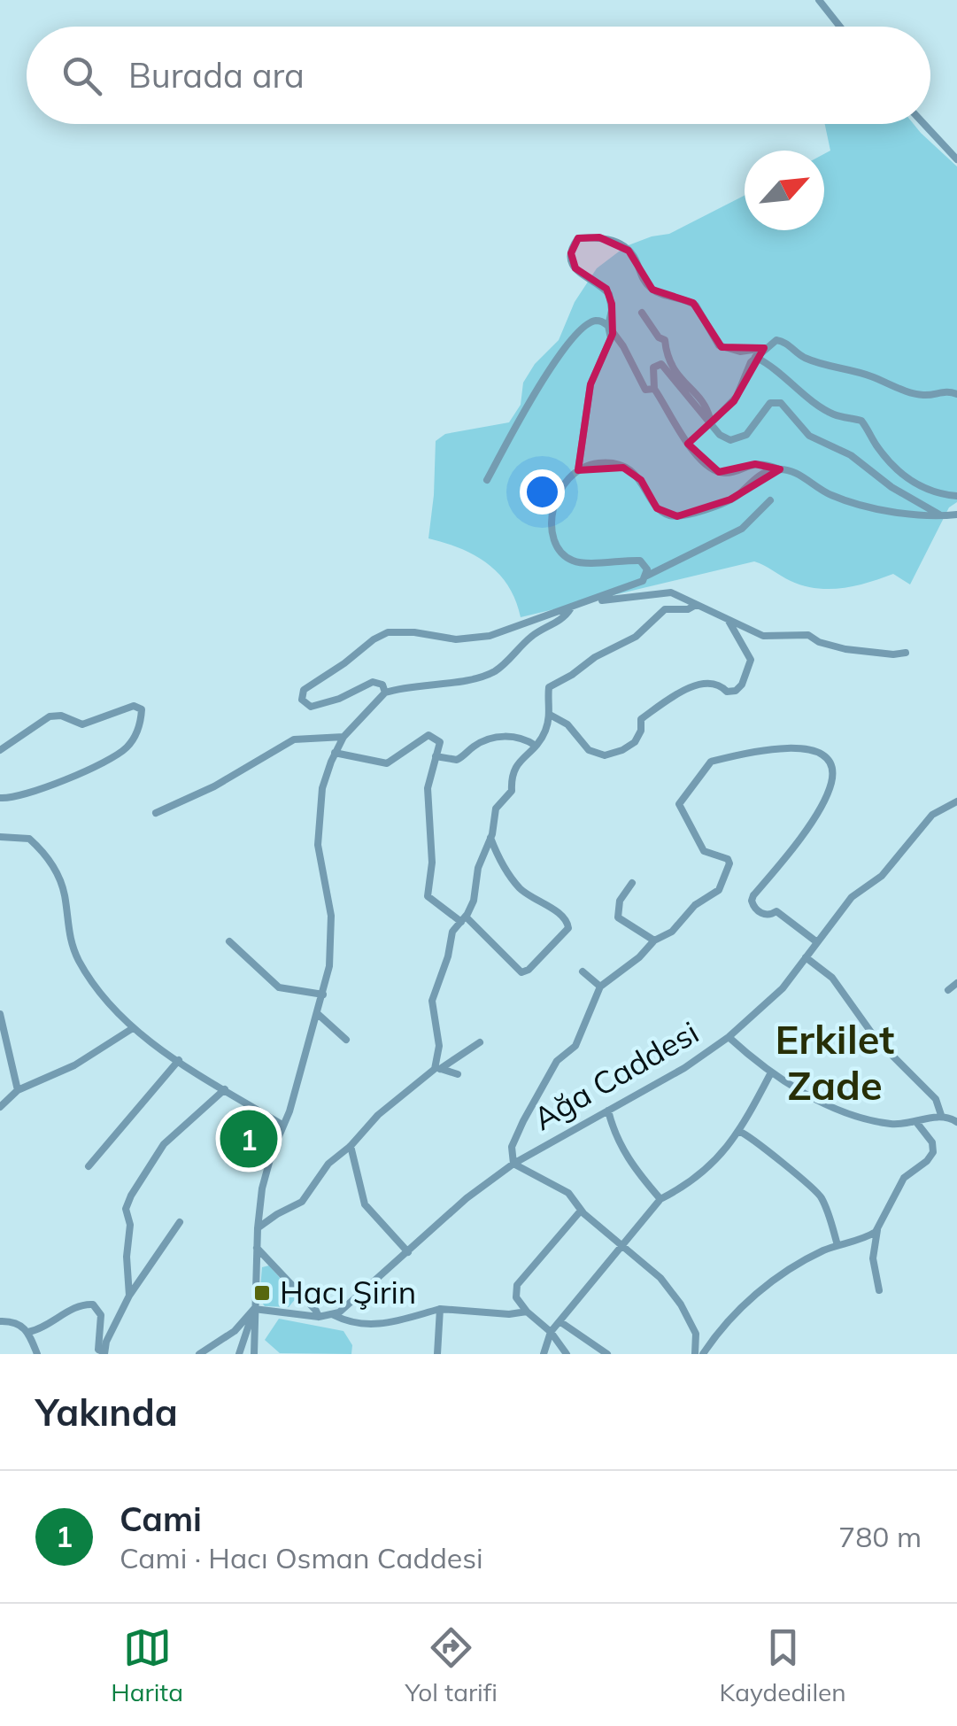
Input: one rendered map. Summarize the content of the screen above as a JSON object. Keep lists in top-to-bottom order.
{
  "streets": {
    "street": ["Ağa Caddesi"]
  },
  "districts": ["Erkilet Zade"],
  "places": {
    "transit": ["Hacı Şirin"]
  },
  "north": "top right",
  "page": {
    "search": "Burada ara",
    "pins": "1",
    "heading": "Yakında",
    "list": [
      {
        "mark": "1",
        "name": "Cami",
        "note": "Cami · Hacı Osman Caddesi",
        "value": "780 m"
      }
    ],
    "nav": ["Harita", "Yol tarifi", "Kaydedilen"]
  }
}
